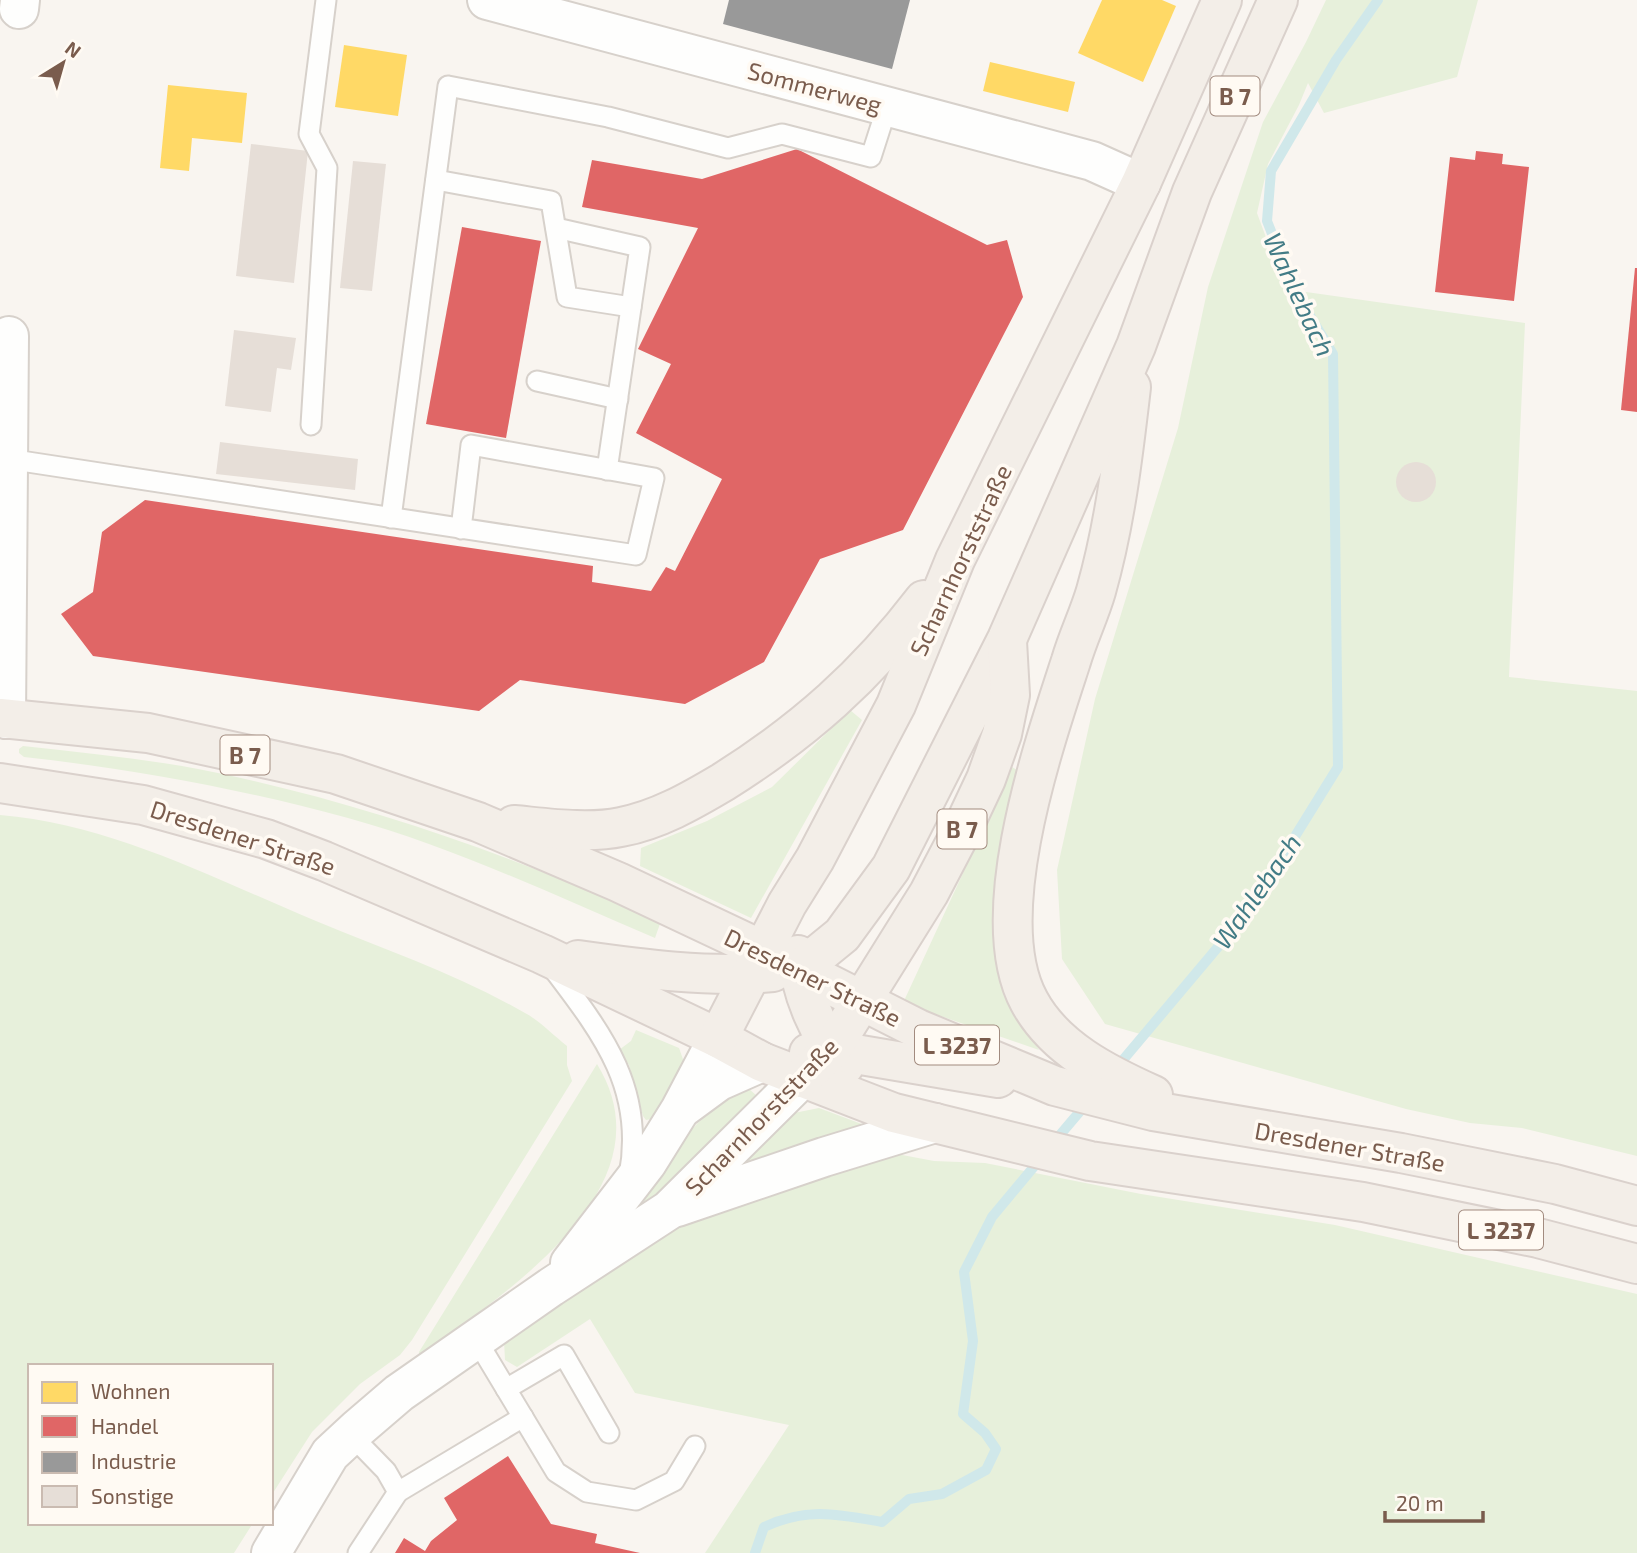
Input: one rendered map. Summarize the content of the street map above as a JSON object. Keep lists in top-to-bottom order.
{
  "streets": {
    "main road": [
      "B 7",
      "Scharnhorststraße",
      "Dresdener Straße",
      "L 3237"
    ],
    "street": ["Sommerweg"]
  },
  "crossings": [
    ["Sommerweg", "Scharnhorststraße"],
    ["Scharnhorststraße", "Dresdener Straße"]
  ],
  "water": ["Wahlebach"],
  "legend": [
    "Wohnen",
    "Handel",
    "Industrie",
    "Sonstige"
  ],
  "scale_bar": "20 m",
  "north": "top right"
}
